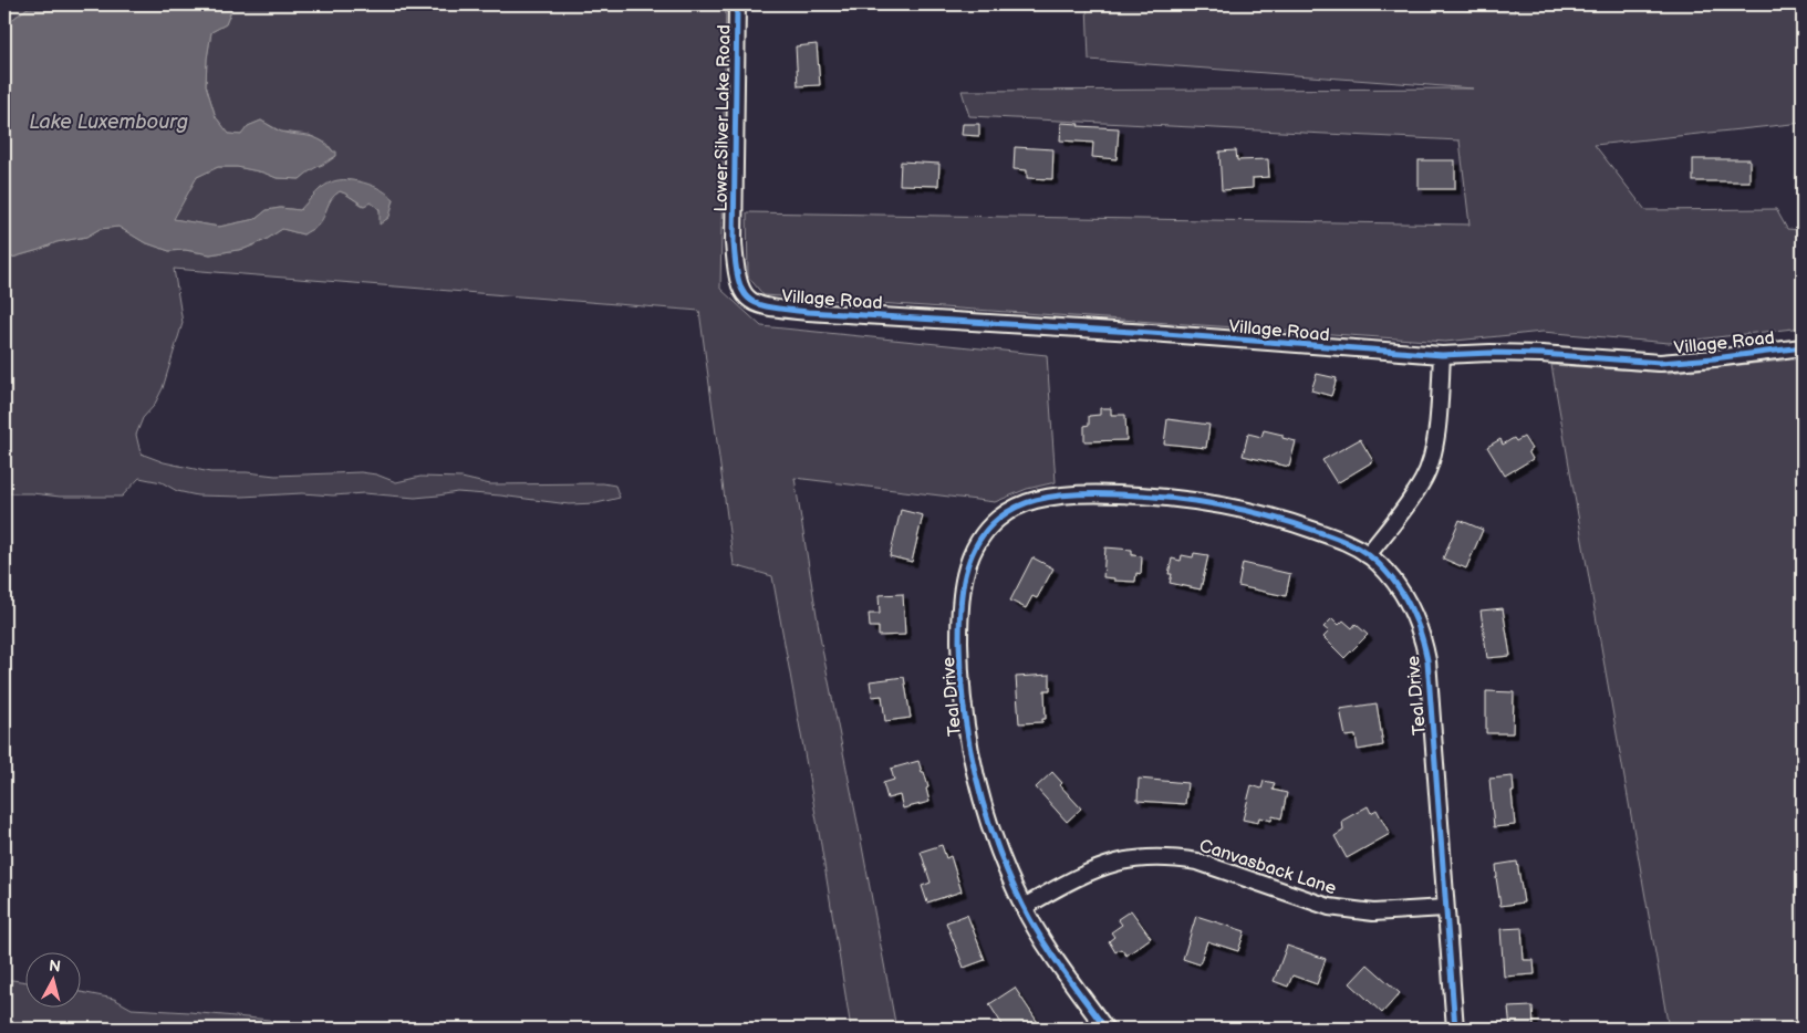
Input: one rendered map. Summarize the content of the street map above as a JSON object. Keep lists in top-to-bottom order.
{
  "streets": {
    "street": [
      "Lower Silver Lake Road",
      "Village Road",
      "Teal Drive",
      "Canvasback Lane"
    ]
  },
  "crossings": [
    ["Lower Silver Lake Road", "Village Road"],
    ["Teal Drive", "Canvasback Lane"]
  ],
  "water": ["Lake Luxembourg"],
  "north": "top"
}
